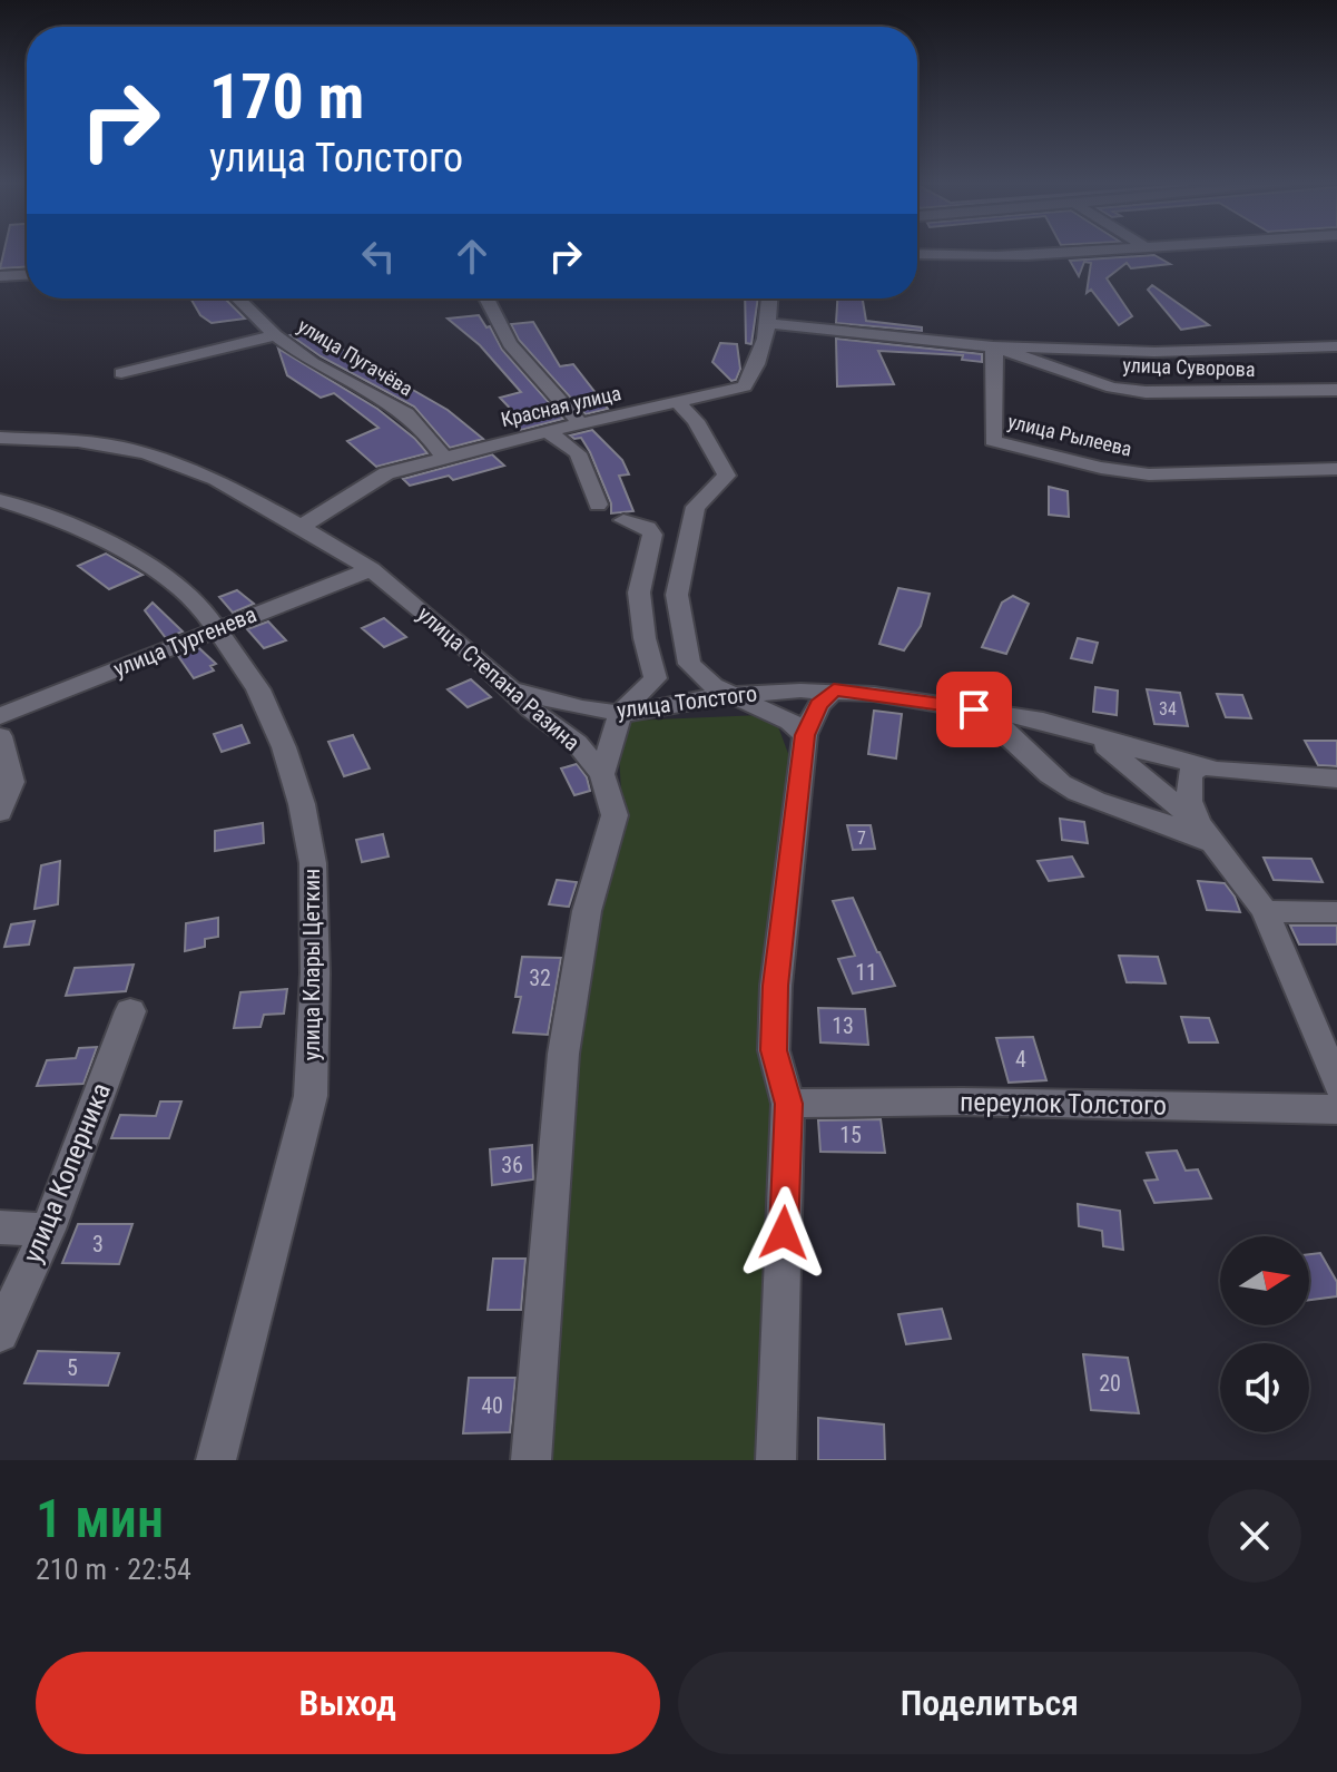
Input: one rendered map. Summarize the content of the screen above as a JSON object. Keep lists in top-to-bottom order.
{
  "streets": {
    "street": [
      "улица Пугачёва",
      "улица Суворова",
      "Красная улица",
      "улица Рылеева",
      "улица Тургенева",
      "улица Степана Разина",
      "улица Толстого",
      "улица Клары Цеткин",
      "переулок Толстого",
      "улица Коперника"
    ]
  },
  "crossings": [
    ["улица Пугачёва", "Красная улица"],
    ["улица Суворова", "Красная улица"],
    ["улица Суворова", "улица Рылеева"],
    ["Красная улица", "улица Степана Разина"],
    ["улица Тургенева", "улица Степана Разина"],
    ["улица Тургенева", "улица Клары Цеткин"],
    ["улица Степана Разина", "улица Толстого"]
  ],
  "house_numbers": [
    "34",
    "7",
    "11",
    "32",
    "13",
    "4",
    "15",
    "36",
    "3",
    "5",
    "20",
    "40"
  ],
  "north": "right",
  "page": {
    "turn": ["170 m", "улица Толстого"],
    "heading": ["1 мин", "210 m · 22:54"],
    "buttons": ["Выход", "Поделиться"]
  }
}
